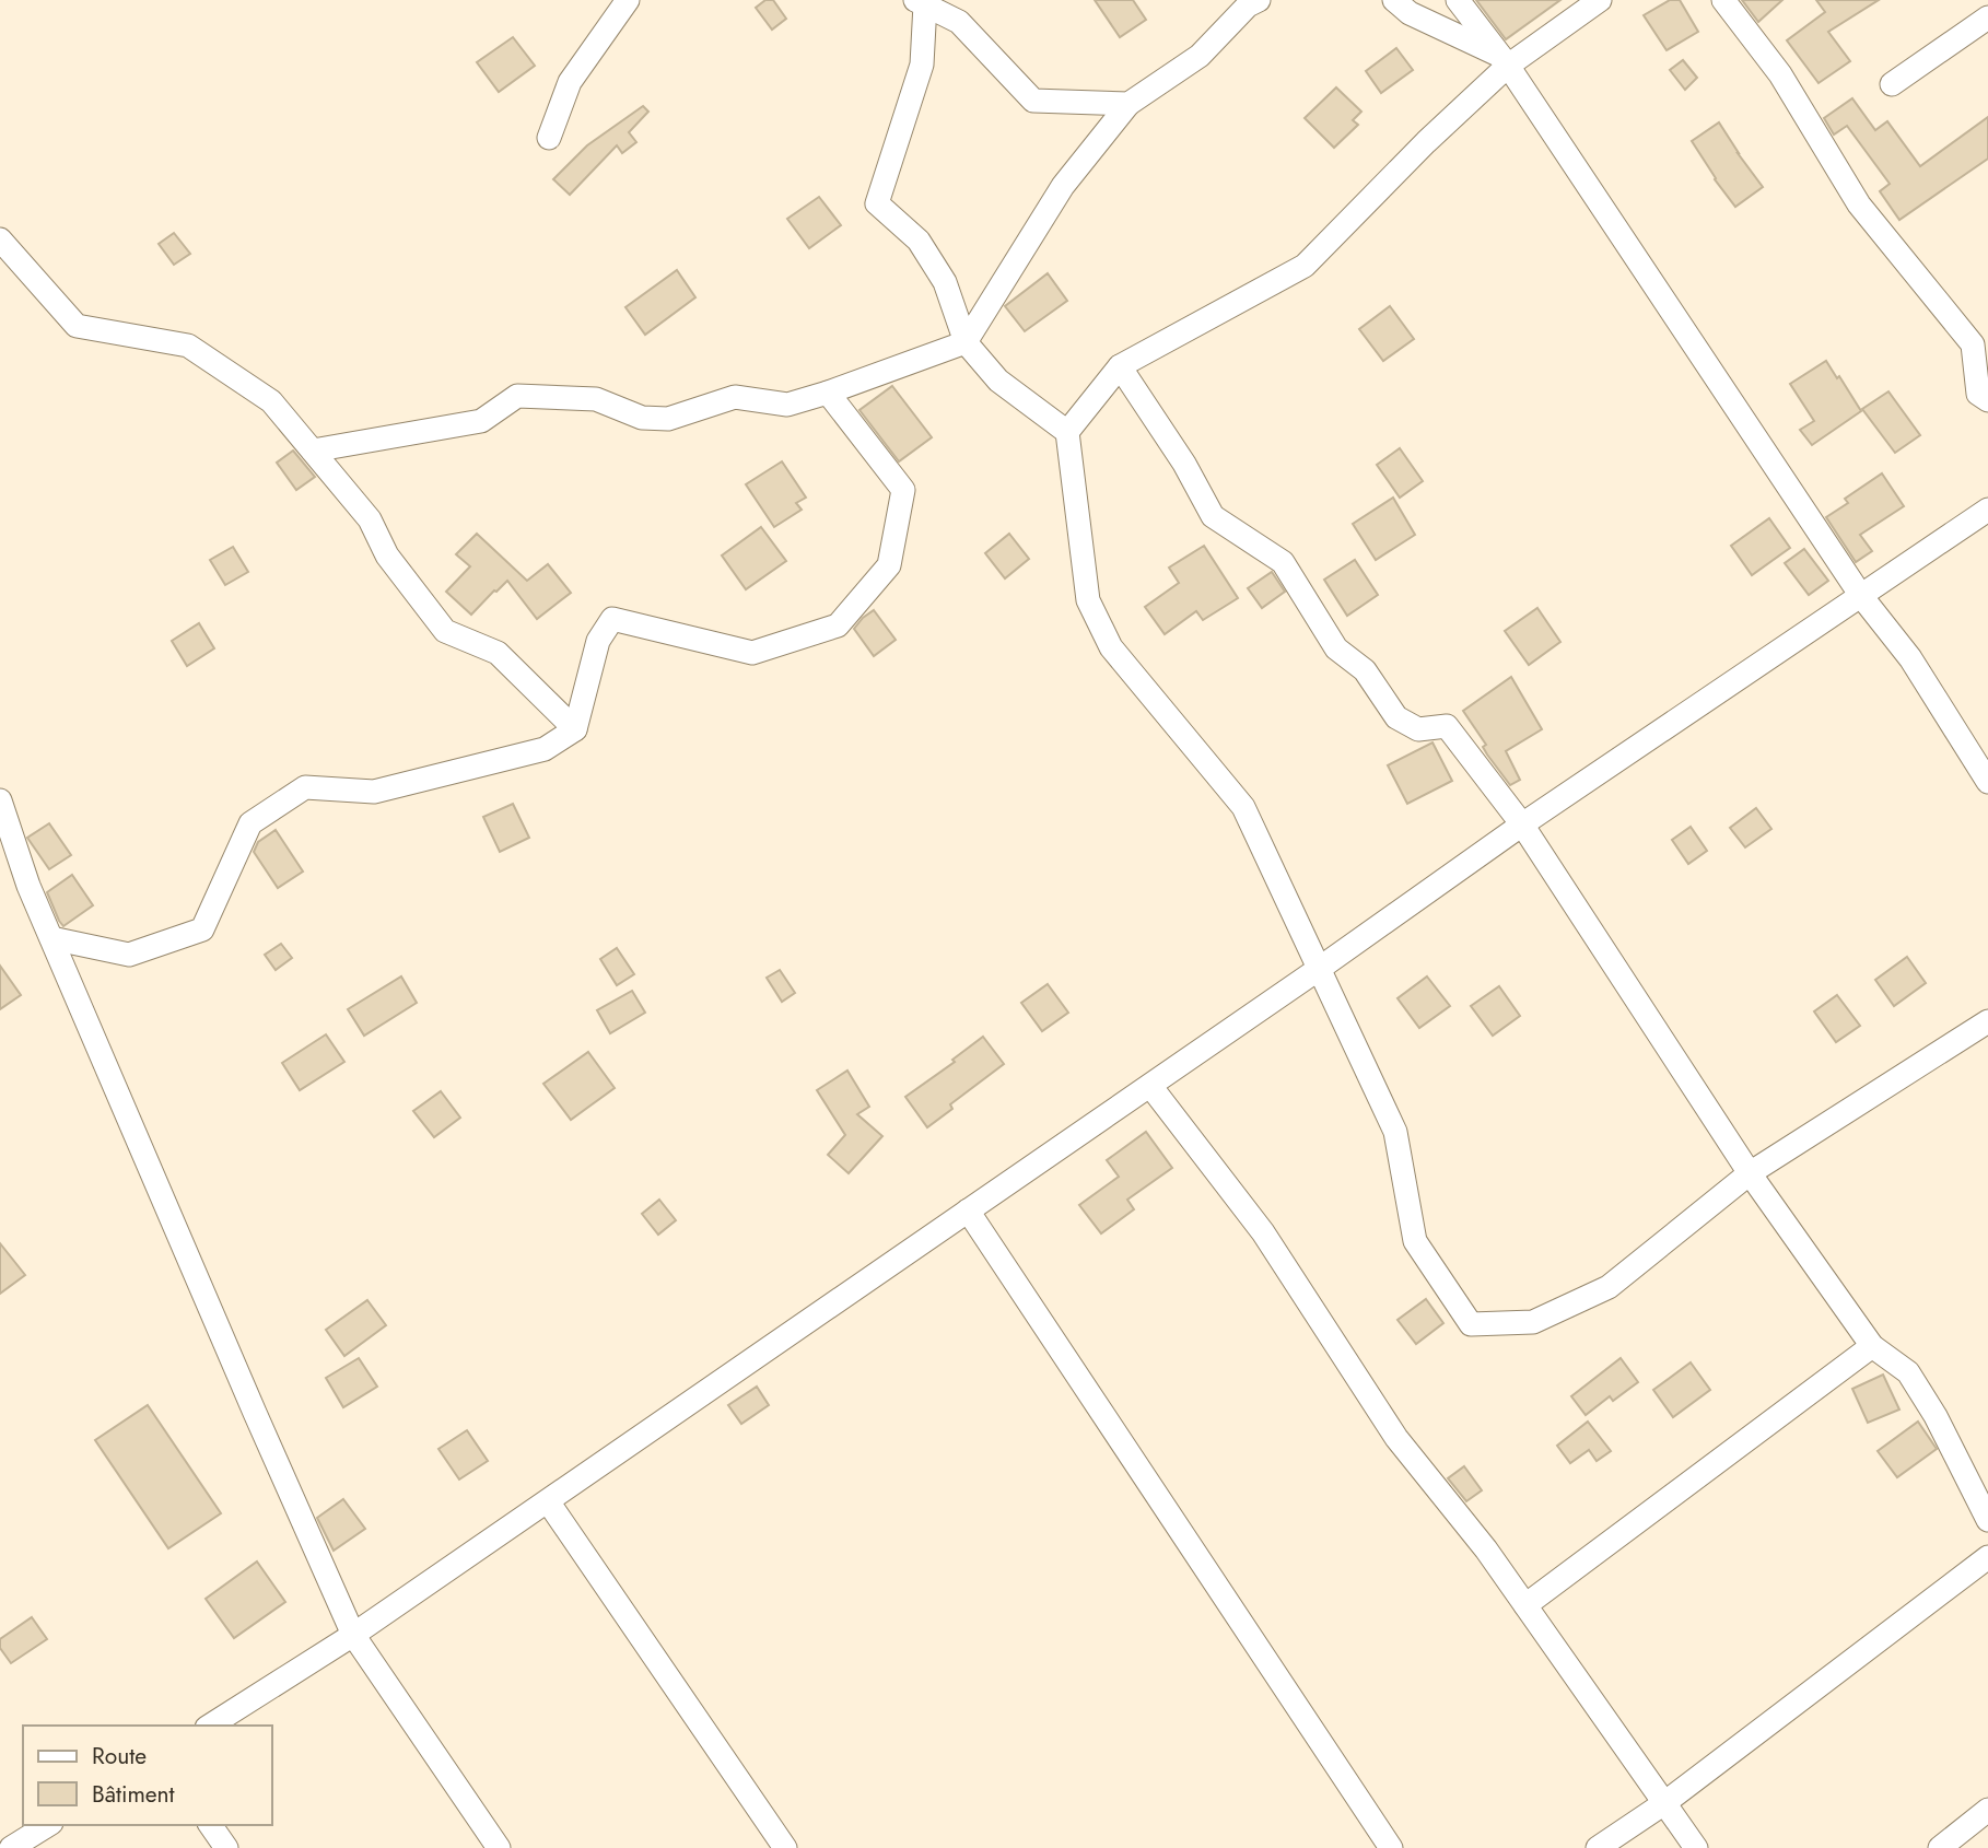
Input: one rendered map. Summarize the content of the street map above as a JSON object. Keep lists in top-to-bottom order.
{
  "legend": ["Route", "Bâtiment"]
}
